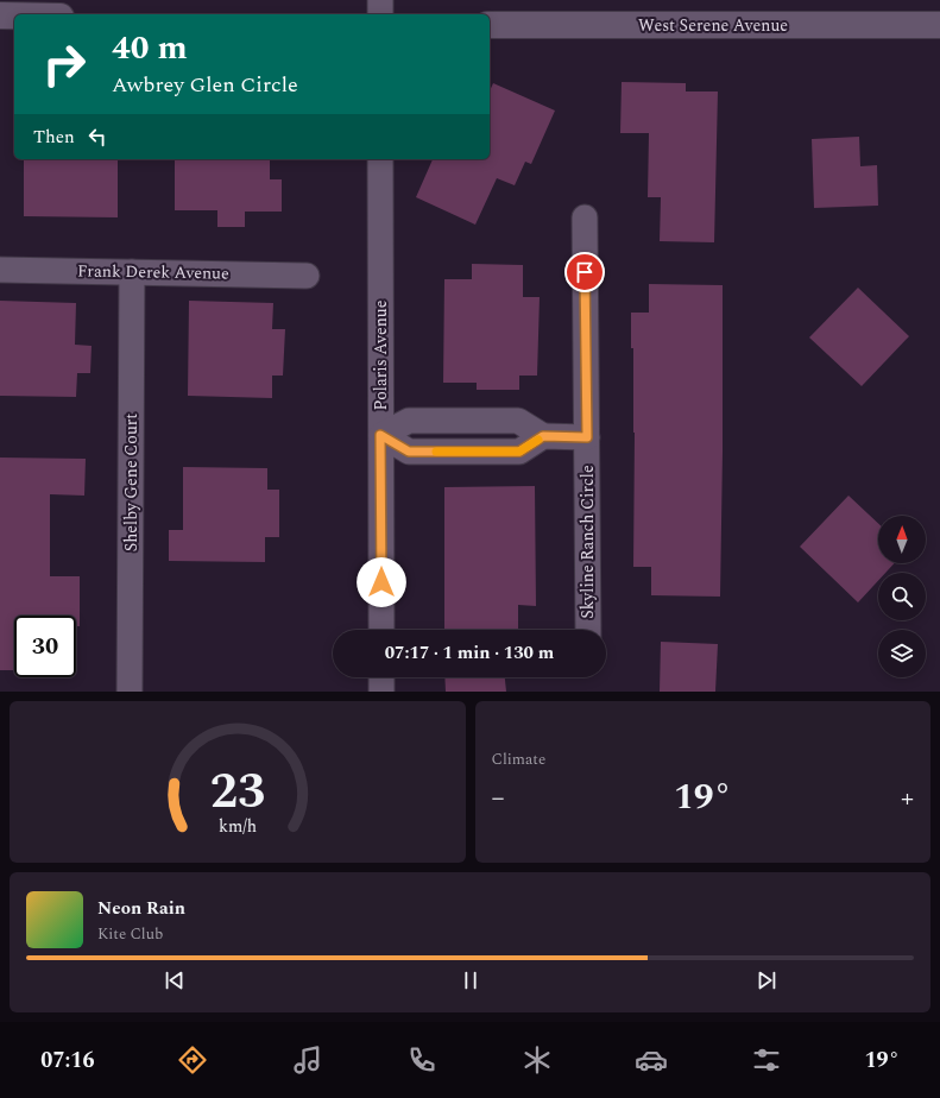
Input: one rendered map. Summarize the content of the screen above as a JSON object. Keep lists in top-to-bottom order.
{
  "streets": {
    "street": [
      "West Serene Avenue",
      "Frank Derek Avenue",
      "Polaris Avenue",
      "Shelby Gene Court",
      "Skyline Ranch Circle"
    ]
  },
  "crossings": [
    ["Frank Derek Avenue", "Shelby Gene Court"]
  ],
  "north": "top",
  "page": {
    "turn": ["40 m", "Awbrey Glen Circle"],
    "then": "Then",
    "limit": "30",
    "trip": "07:17 · 1 min · 130 m",
    "tile": "Climate",
    "heat": ["−", "19°", "+"],
    "song": ["Neon Rain", "Kite Club"],
    "tabs": ["07:16", "19°"],
    "gauge": ["23", "km/h"]
  }
}
